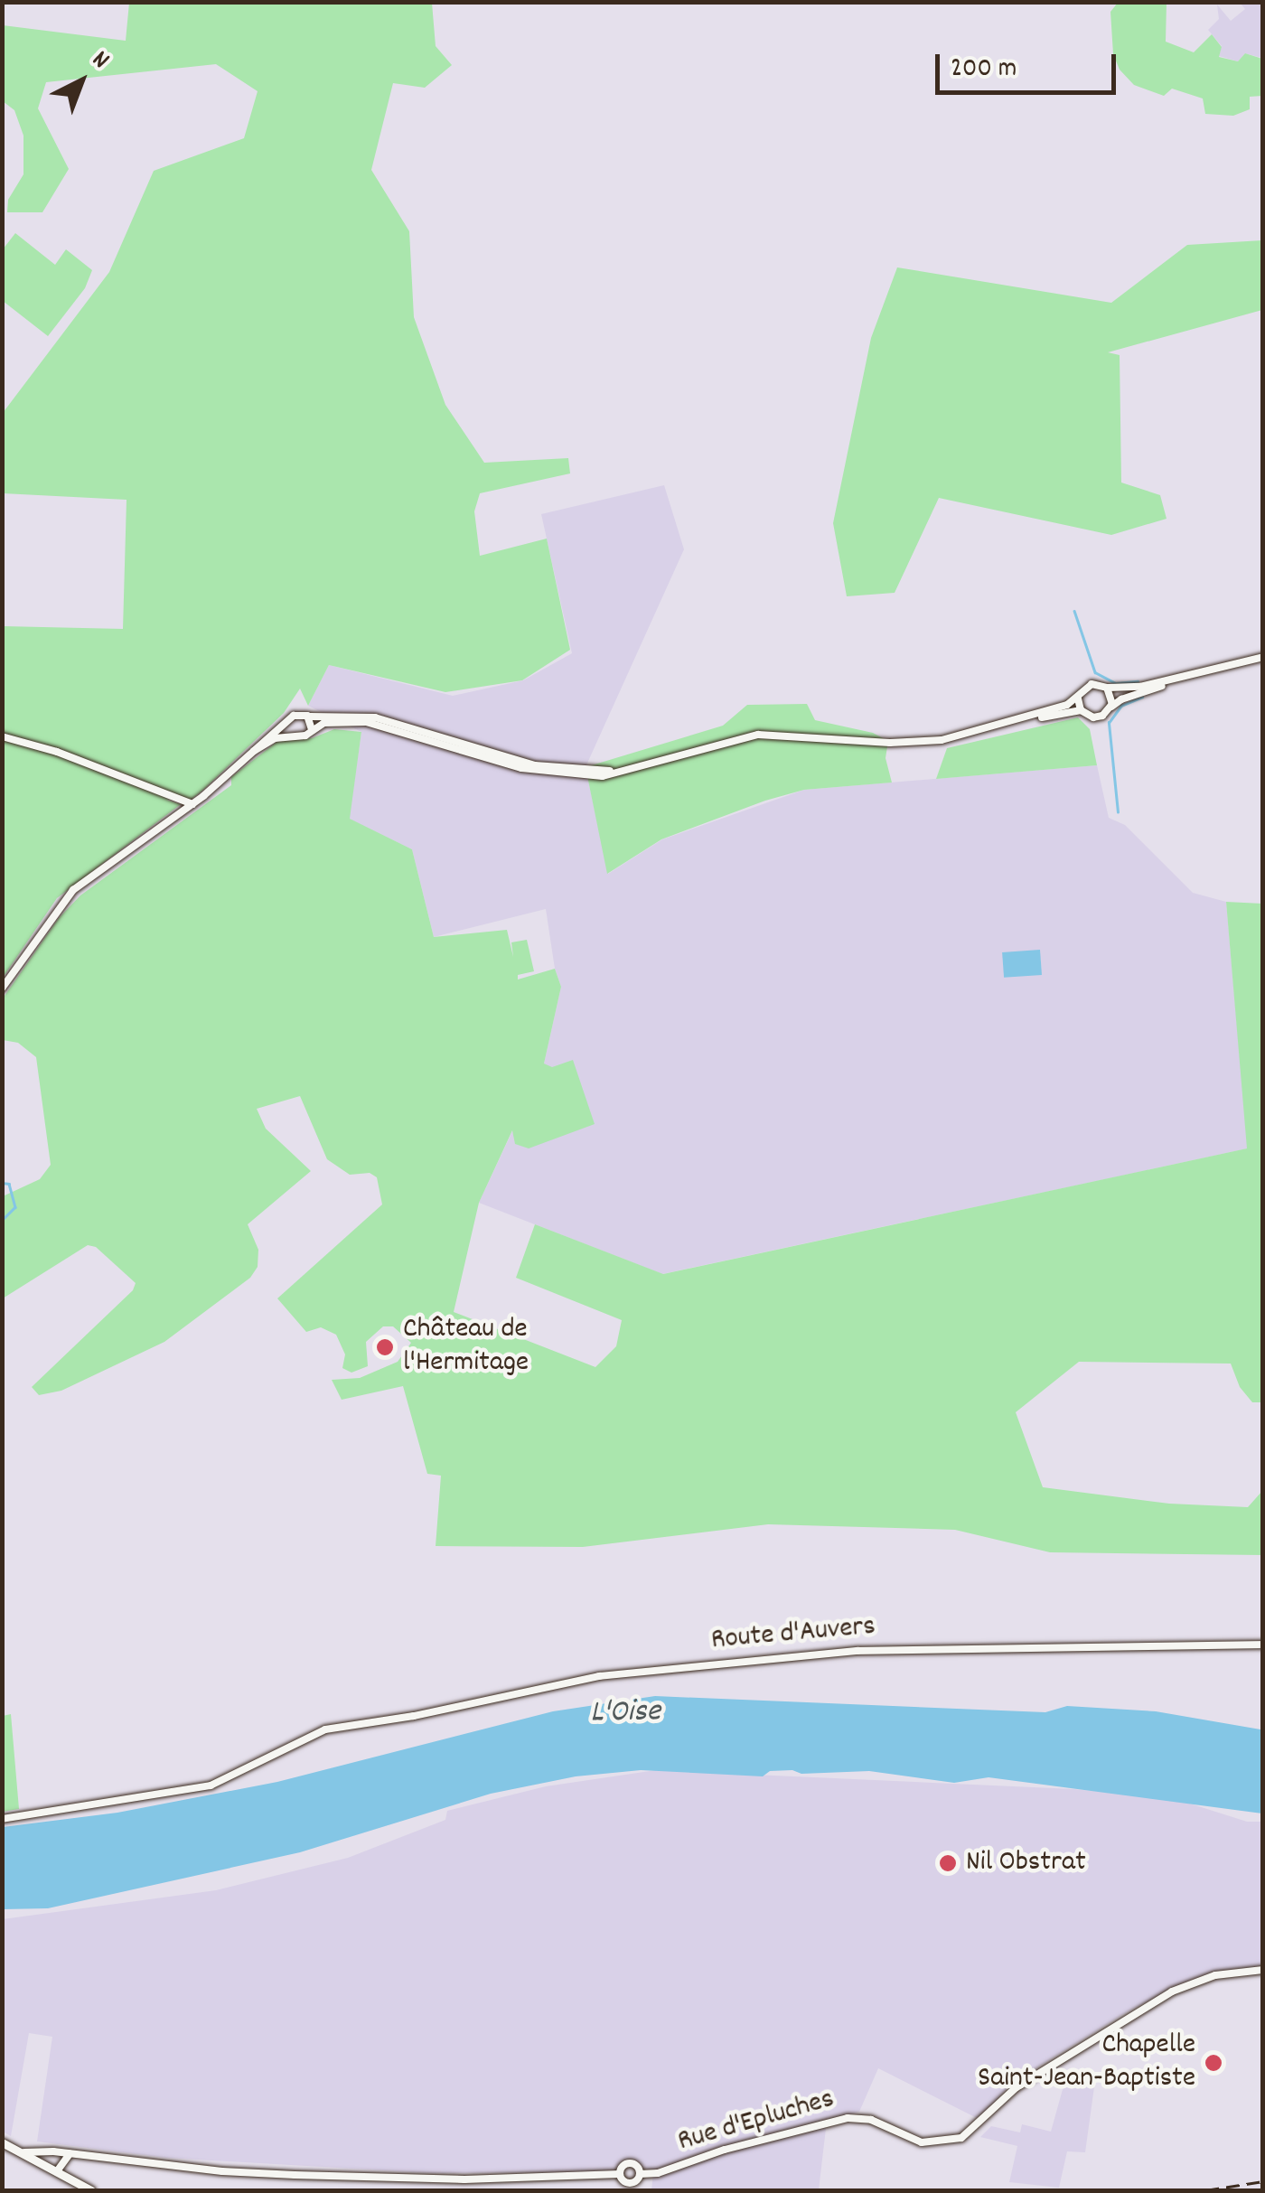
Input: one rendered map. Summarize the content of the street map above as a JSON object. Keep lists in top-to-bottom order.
{
  "streets": {
    "main road": ["Route d'Auvers", "Rue d'Epluches"]
  },
  "water": ["L'Oise"],
  "places": ["Château de l'Hermitage", "Nil Obstrat", "Chapelle Saint-Jean-Baptiste"],
  "scale_bar": "200 m",
  "north": "top right"
}
